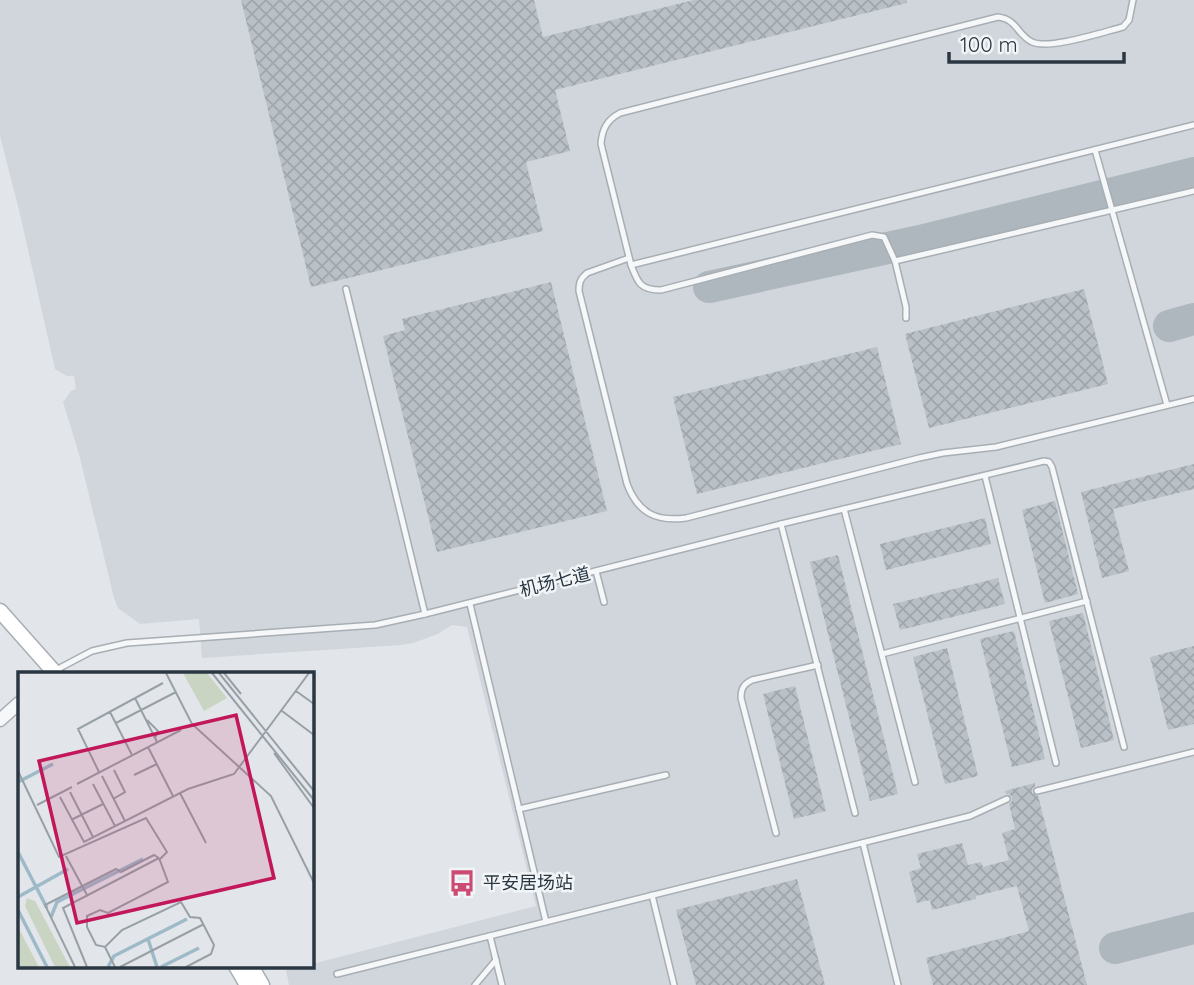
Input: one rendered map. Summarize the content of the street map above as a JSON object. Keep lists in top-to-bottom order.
{
  "streets": {
    "lane": ["机场七道"]
  },
  "places": {
    "bus stop": ["平安居场站"]
  },
  "scale_bar": "100 m"
}
